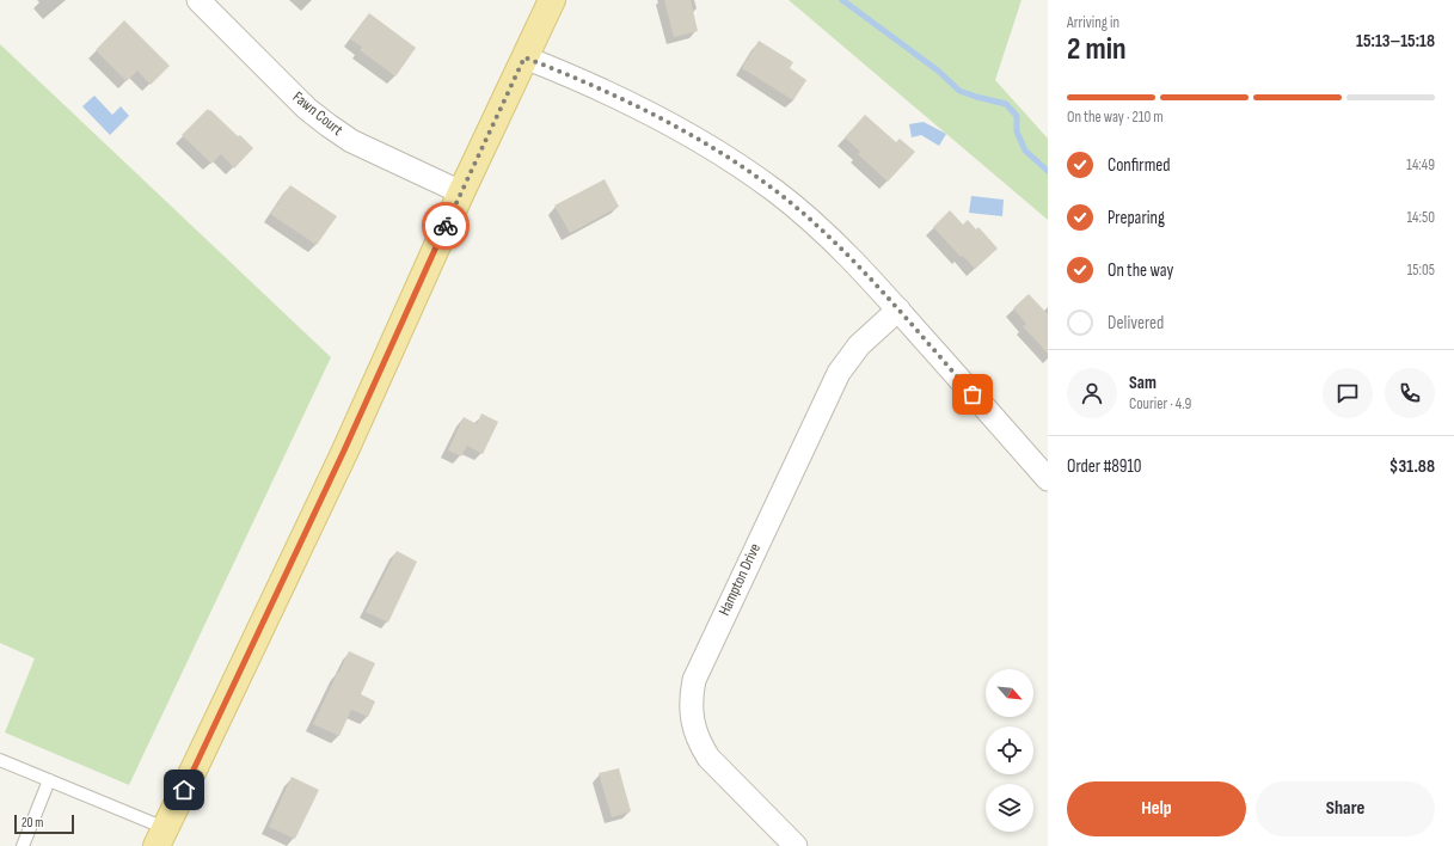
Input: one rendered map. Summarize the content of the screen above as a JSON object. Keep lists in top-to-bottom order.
{
  "streets": {
    "street": ["Fawn Court", "Hampton Drive"]
  },
  "scale_bar": "20 m",
  "north": "bottom right",
  "page": {
    "heading": ["2 min", "Arriving in", "15:13–15:18"],
    "panel": [
      "Sam",
      "Courier · 4.9",
      "Order #8910",
      "$31.88"
    ],
    "bar": "On the way · 210 m",
    "list": [
      ["Confirmed", "14:49"],
      ["Preparing", "14:50"],
      ["On the way", "15:05"],
      "Delivered"
    ],
    "buttons": ["Help", "Share"],
    "scale": "20 m"
  }
}
